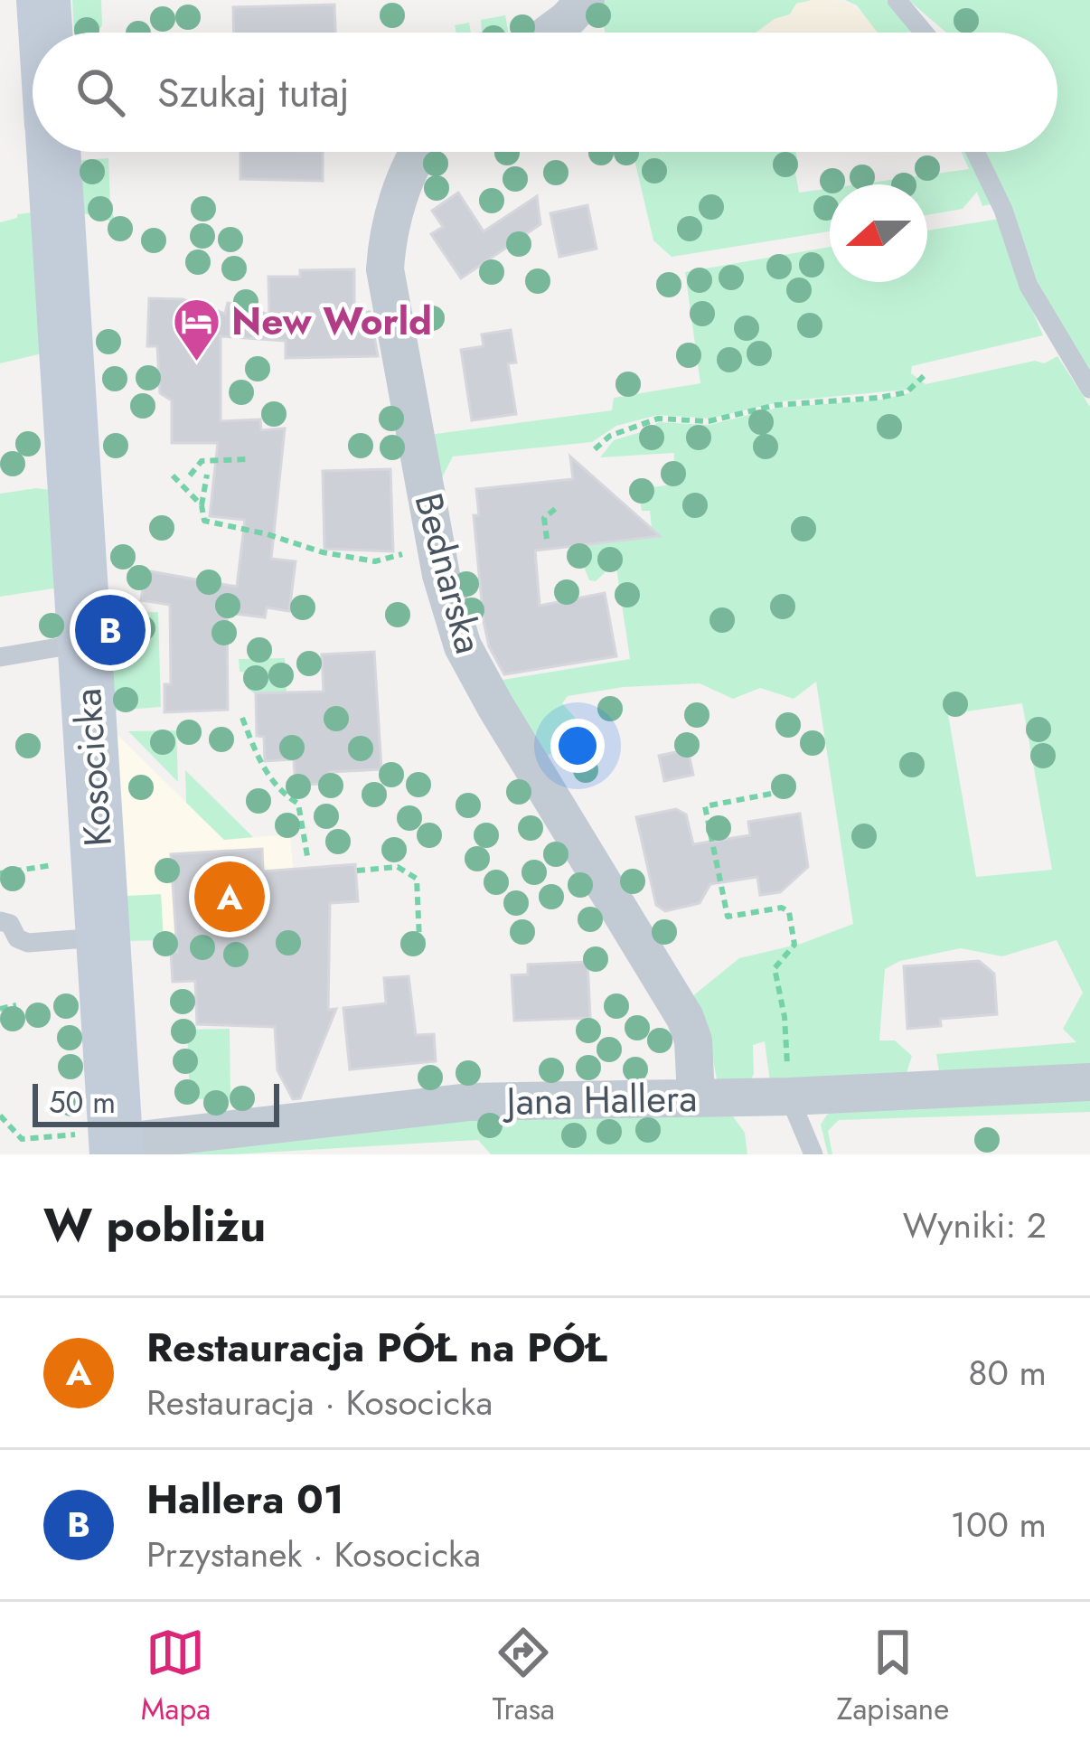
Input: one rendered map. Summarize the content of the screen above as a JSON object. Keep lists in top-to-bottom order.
{
  "streets": {
    "street": ["Bednarska", "Kosocicka", "Jana Hallera"]
  },
  "crossings": [
    ["Bednarska", "Jana Hallera"],
    ["Kosocicka", "Jana Hallera"]
  ],
  "places": {
    "hotel": ["New World"]
  },
  "scale_bar": "50 m",
  "north": "left",
  "page": {
    "search": "Szukaj tutaj",
    "pins": ["B", "A"],
    "scale": "50 m",
    "heading": ["W pobliżu", "Wyniki: 2"],
    "list": [
      {
        "mark": "A",
        "name": "Restauracja PÓŁ na PÓŁ",
        "note": "Restauracja · Kosocicka",
        "value": "80 m"
      },
      {
        "mark": "B",
        "name": "Hallera 01",
        "note": "Przystanek · Kosocicka",
        "value": "100 m"
      }
    ],
    "nav": ["Mapa", "Trasa", "Zapisane"]
  }
}
